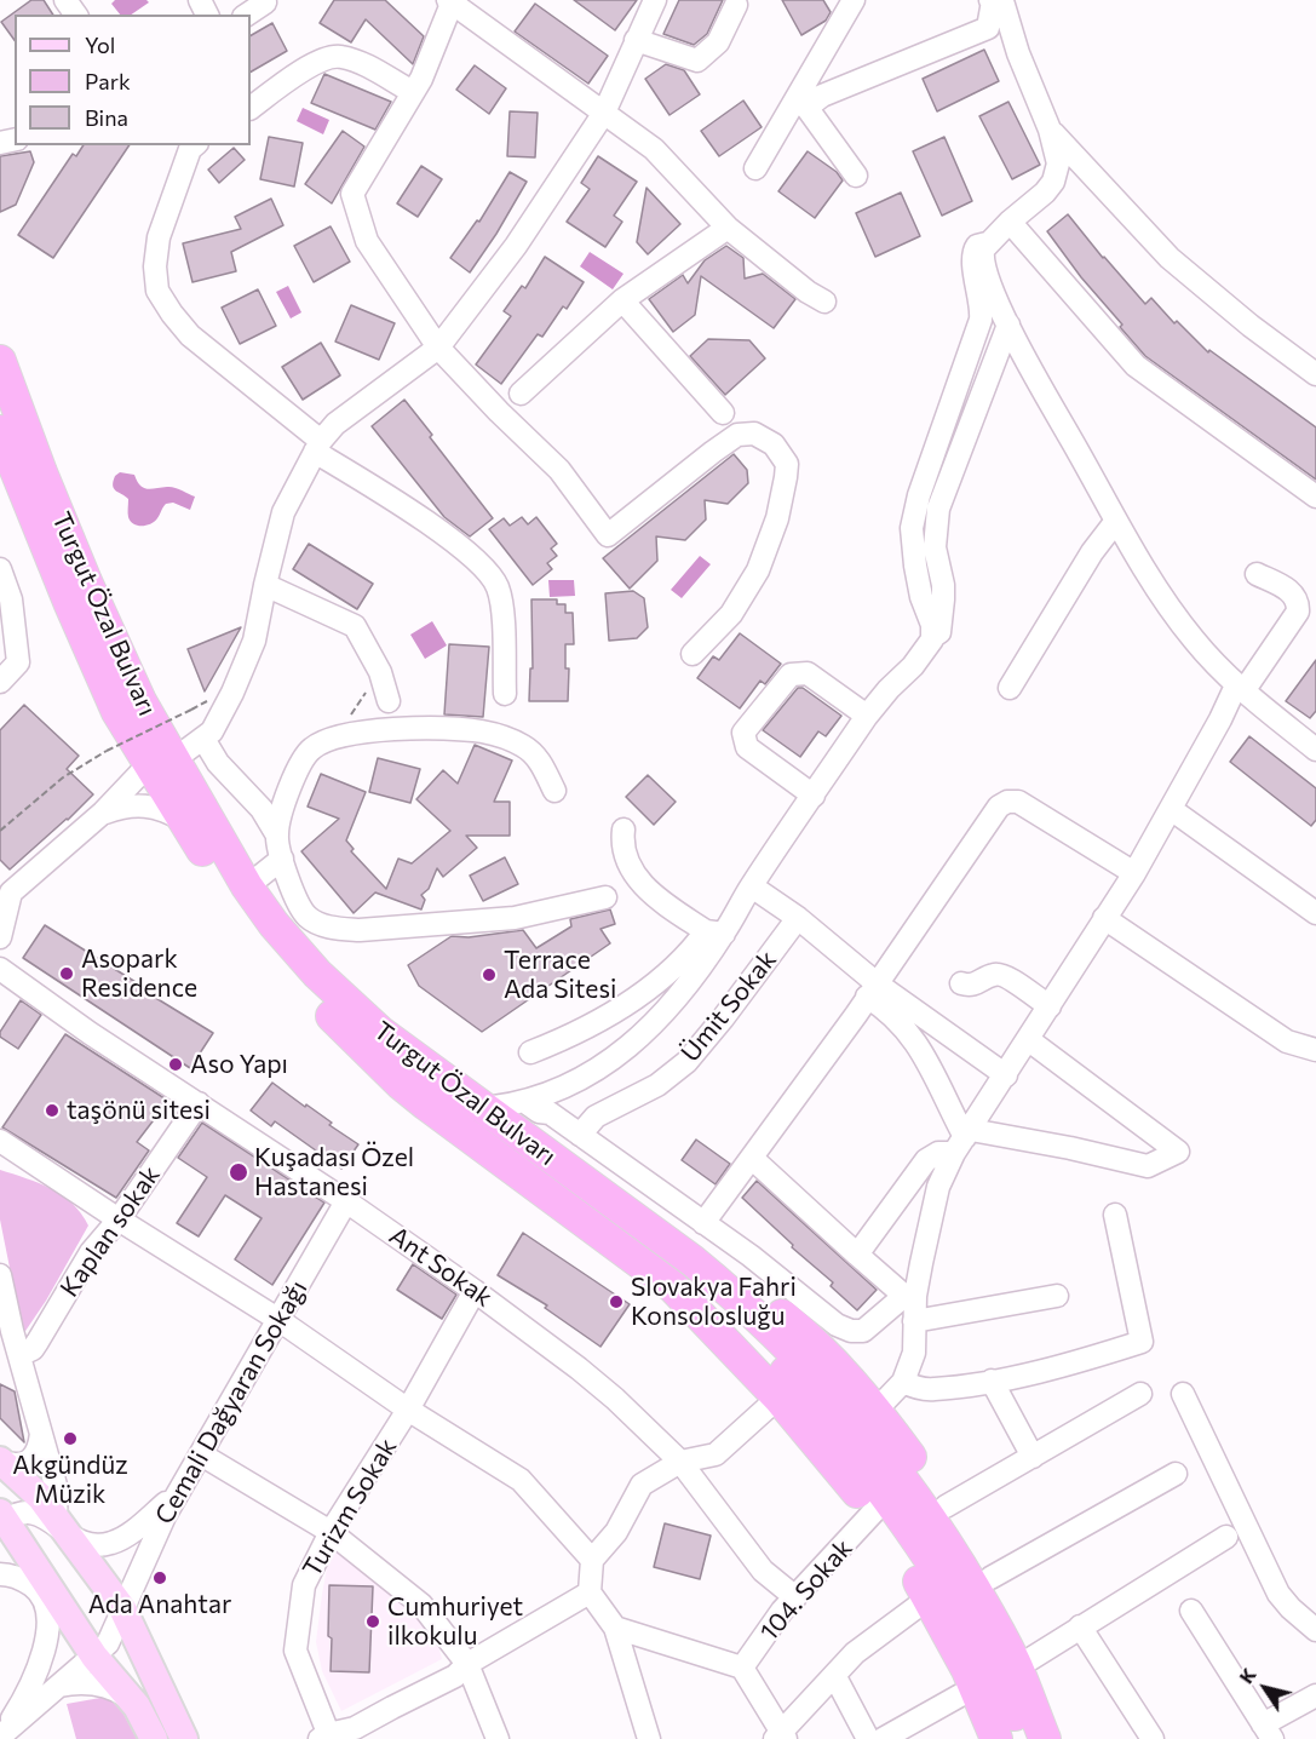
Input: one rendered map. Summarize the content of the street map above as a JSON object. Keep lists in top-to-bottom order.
{
  "streets": {
    "highway": ["Turgut Özal Bulvarı"],
    "street": [
      "Ümit Sokak",
      "Kaplan sokak",
      "Ant Sokak",
      "Cemali Dağyaran Sokağı",
      "Turizm Sokak",
      "104. Sokak"
    ]
  },
  "crossings": [
    ["Kaplan sokak", "Ant Sokak"],
    ["Ant Sokak", "Cemali Dağyaran Sokağı"],
    ["Ant Sokak", "Turizm Sokak"],
    ["Ant Sokak", "104. Sokak"]
  ],
  "places": [
    "Asopark Residence",
    "Terrace Ada Sitesi",
    "Aso Yapı",
    "taşönü sitesi",
    "Kuşadası Özel Hastanesi",
    "Slovakya Fahri Konsolosluğu",
    "Akgündüz Müzik",
    "Ada Anahtar",
    "Cumhuriyet ilkokulu"
  ],
  "legend": ["Yol", "Park", "Bina"],
  "north": "top left"
}
